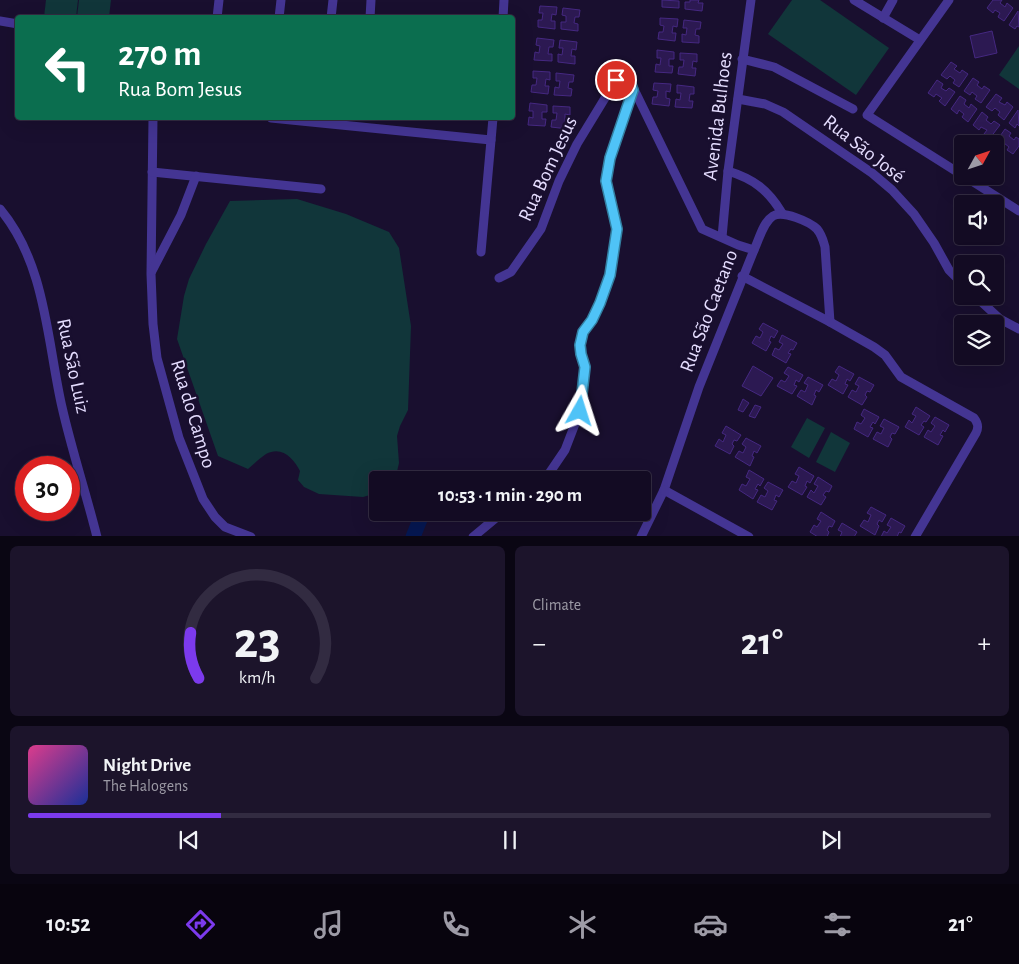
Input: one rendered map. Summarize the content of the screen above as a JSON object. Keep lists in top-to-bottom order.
{
  "streets": {
    "street": [
      "Avenida Bulhoes",
      "Rua São José",
      "Rua Bom Jesus",
      "Rua São Caetano",
      "Rua São Luiz",
      "Rua do Campo"
    ]
  },
  "crossings": [
    ["Avenida Bulhoes", "Rua São José"],
    ["Avenida Bulhoes", "Rua São Caetano"],
    ["Rua Bom Jesus", "Rua São Caetano"]
  ],
  "north": "top right",
  "page": {
    "turn": ["270 m", "Rua Bom Jesus"],
    "limit": "30",
    "trip": "10:53 · 1 min · 290 m",
    "tile": "Climate",
    "heat": ["−", "21°", "+"],
    "song": ["Night Drive", "The Halogens"],
    "tabs": ["10:52", "21°"],
    "gauge": ["23", "km/h"]
  }
}
